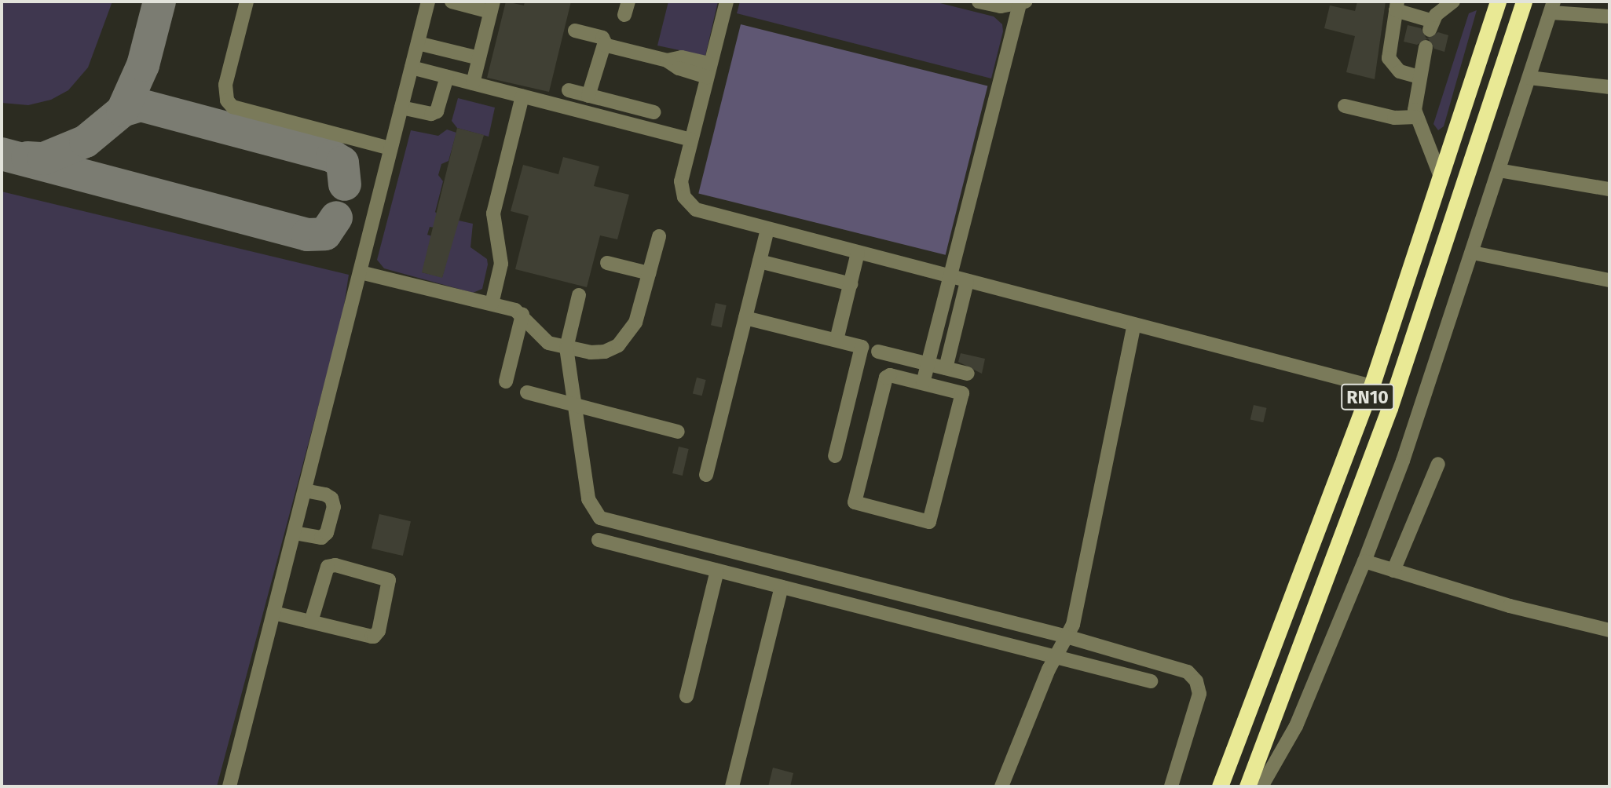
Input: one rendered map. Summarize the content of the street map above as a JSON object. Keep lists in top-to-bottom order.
{
  "streets": {
    "highway": ["RN10"]
  }
}
